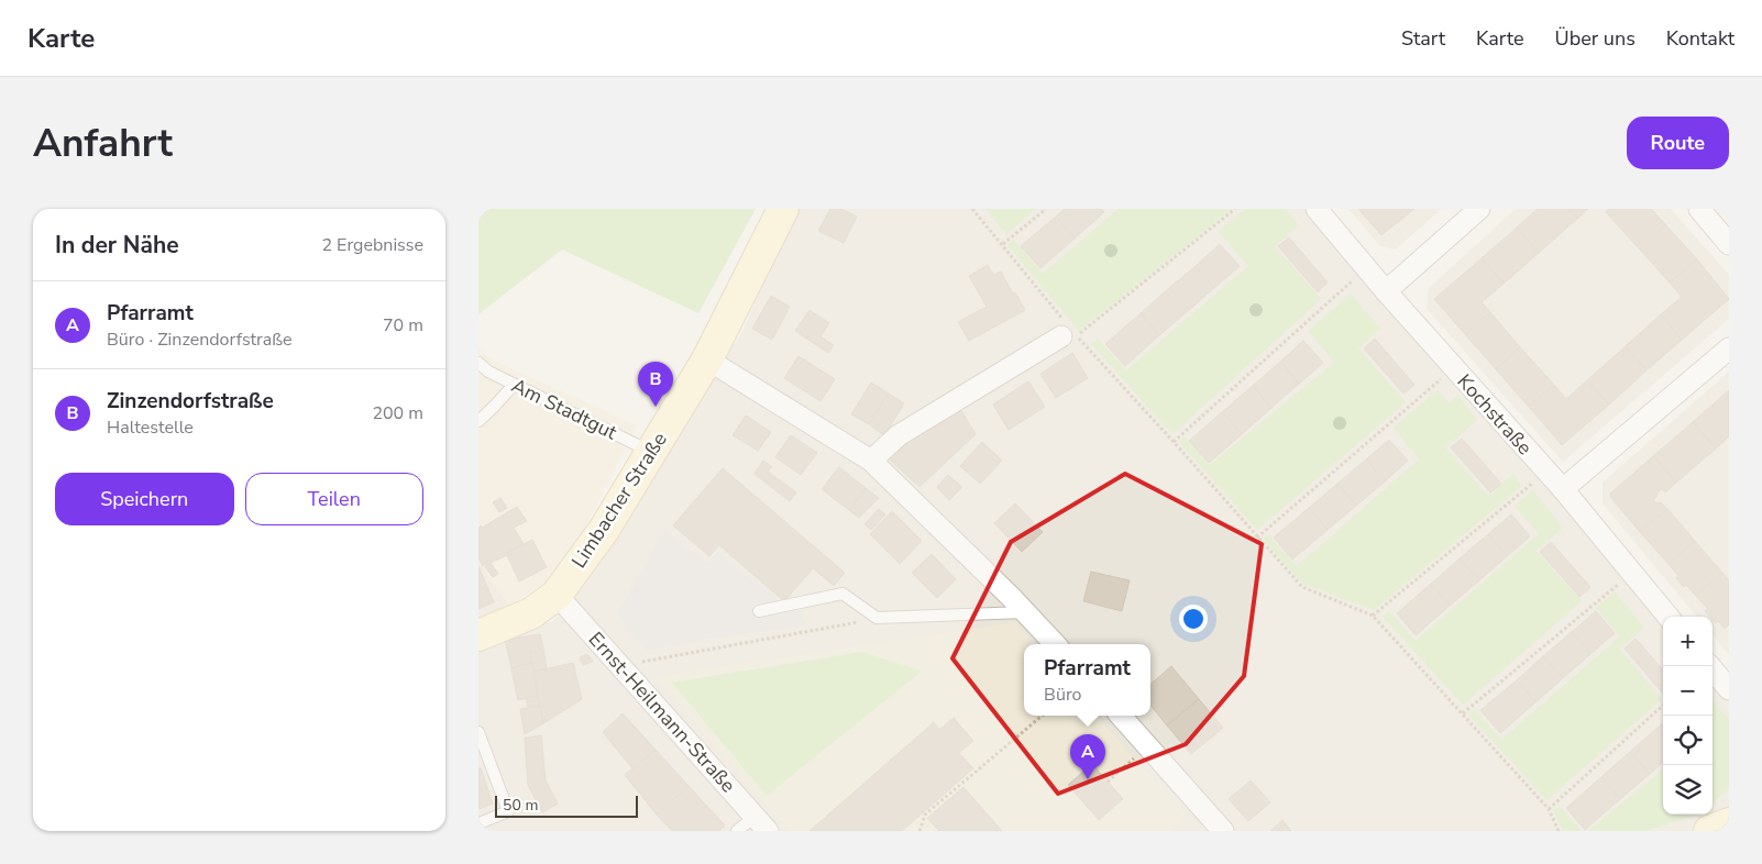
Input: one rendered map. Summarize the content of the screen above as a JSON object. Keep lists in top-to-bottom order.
{
  "streets": {
    "main road": ["Limbacher Straße"],
    "street": ["Kochstraße", "Ernst-Heilmann-Straße"],
    "lane": ["Am Stadtgut"]
  },
  "crossings": [
    ["Am Stadtgut", "Limbacher Straße"],
    ["Limbacher Straße", "Ernst-Heilmann-Straße"]
  ],
  "scale_bar": "50 m",
  "page": {
    "header": "Karte",
    "nav": [
      "Start",
      "Karte",
      "Über uns",
      "Kontakt"
    ],
    "buttons": [
      "Route",
      ["Speichern", "Teilen"]
    ],
    "title": "Anfahrt",
    "heading": ["In der Nähe", "2 Ergebnisse"],
    "list": [
      {
        "mark": "A",
        "name": "Pfarramt",
        "note": "Büro · Zinzendorfstraße",
        "value": "70 m"
      },
      {
        "mark": "B",
        "name": "Zinzendorfstraße",
        "note": "Haltestelle",
        "value": "200 m"
      }
    ],
    "pins": ["B", "A"],
    "map_buttons": ["+", "−"],
    "popup": ["Pfarramt", "Büro"],
    "scale": "50 m"
  }
}
